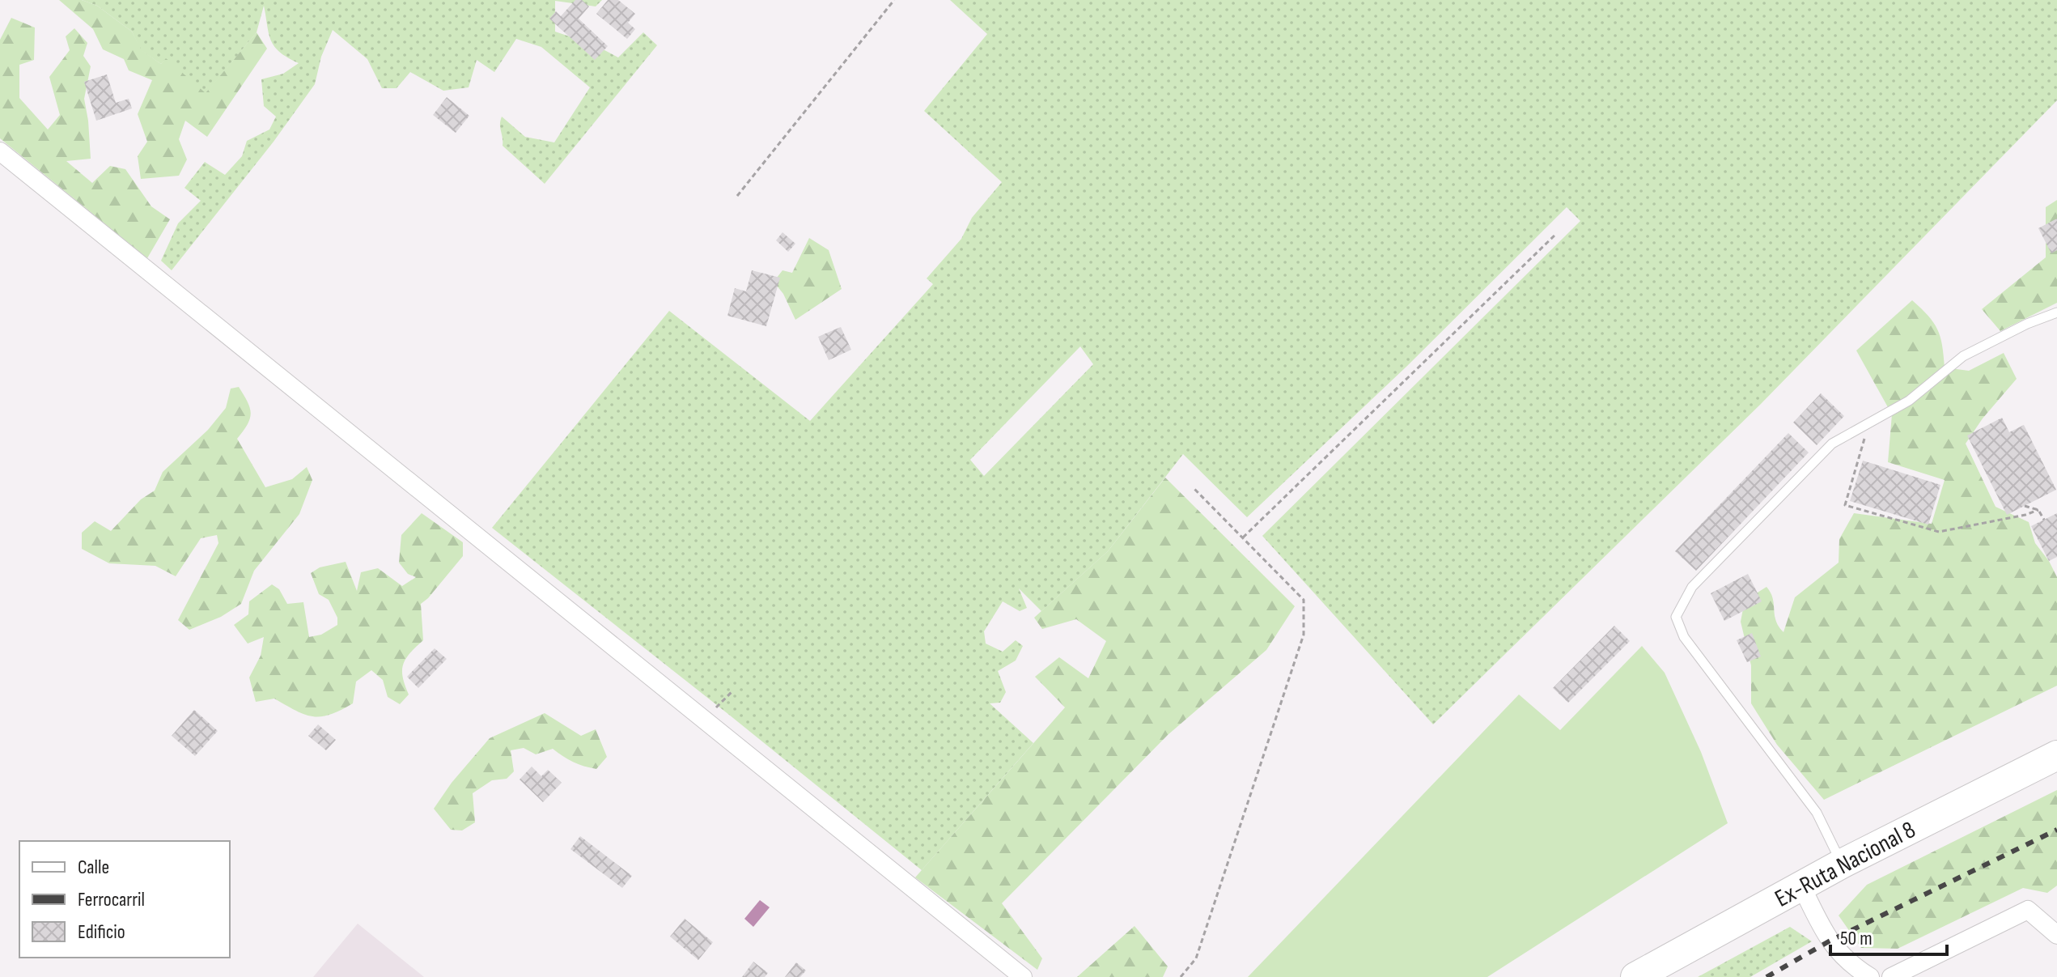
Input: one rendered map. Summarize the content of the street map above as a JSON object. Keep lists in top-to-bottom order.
{
  "streets": {
    "main road": ["Ex-Ruta Nacional 8"]
  },
  "legend": ["Calle", "Ferrocarril", "Edificio"],
  "scale_bar": "50 m"
}
